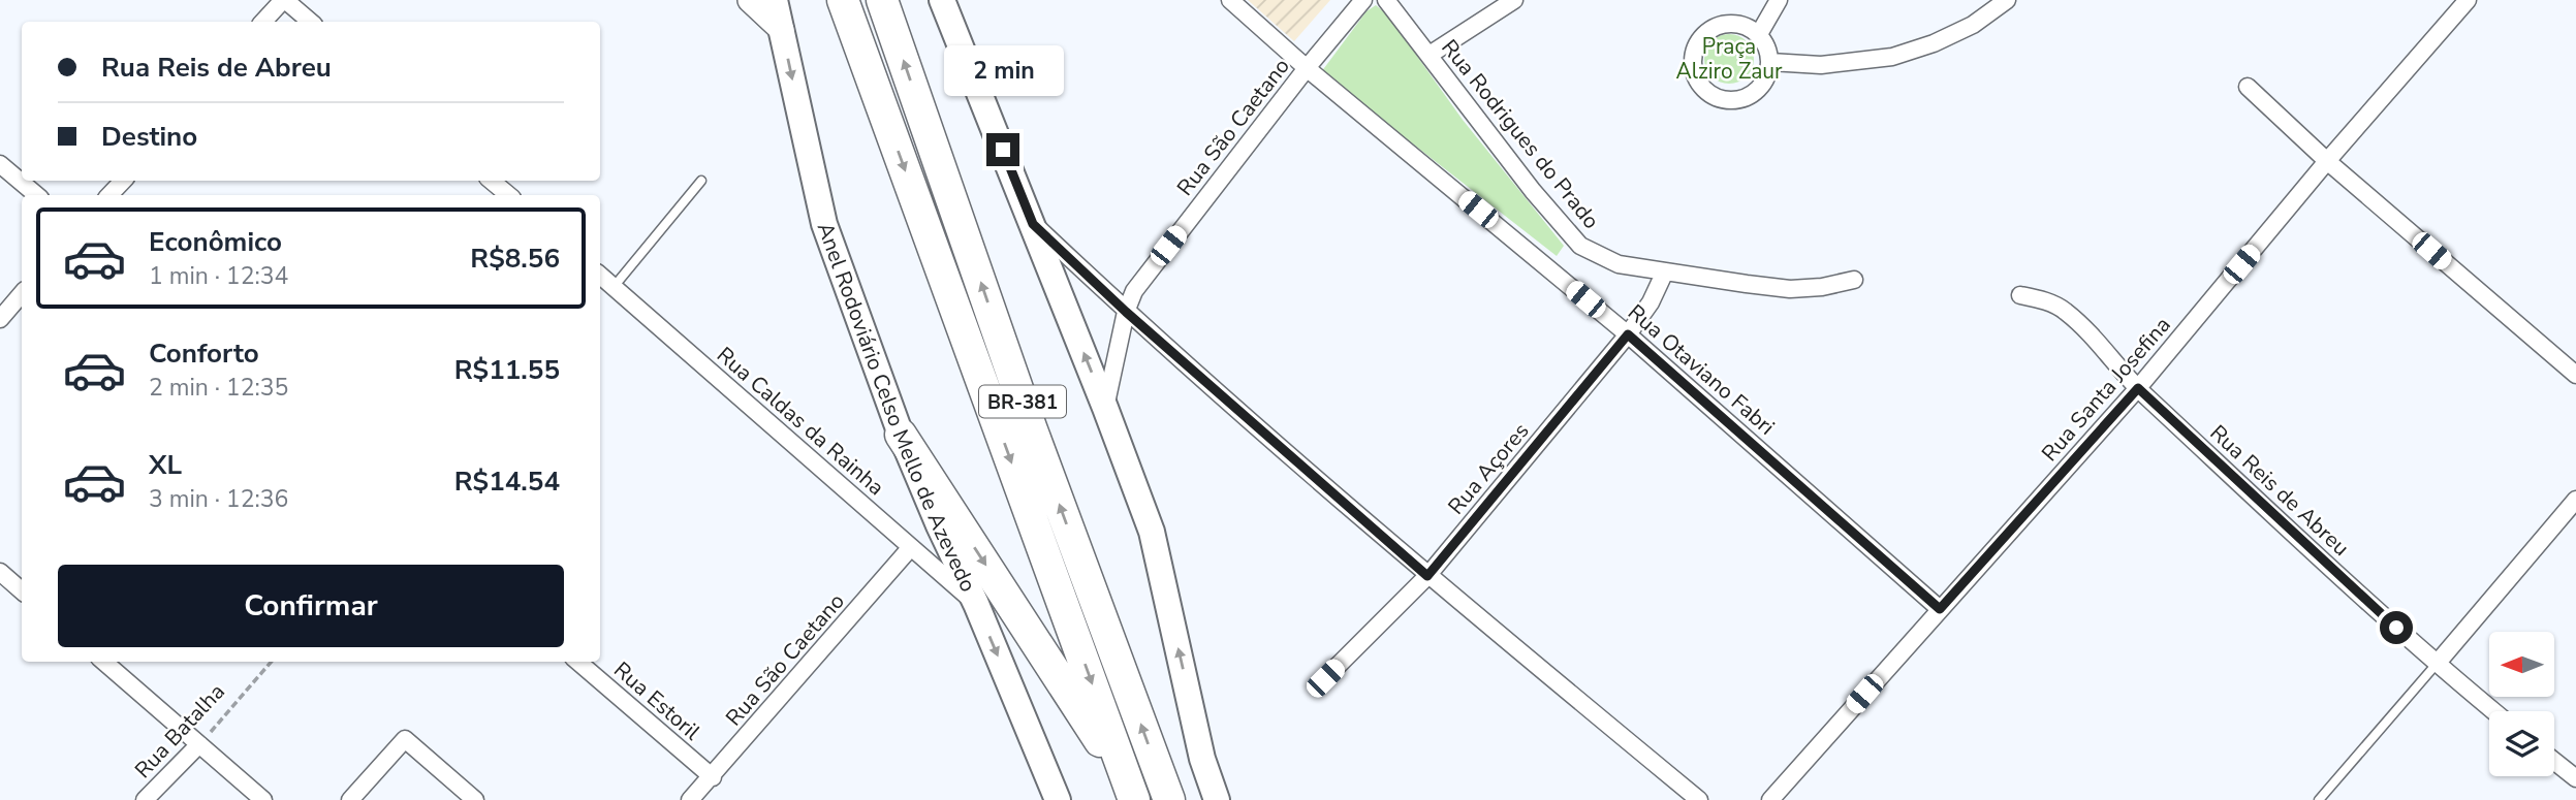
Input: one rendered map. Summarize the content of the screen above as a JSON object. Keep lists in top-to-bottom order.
{
  "streets": {
    "highway": ["BR-381"],
    "main road": ["Anel Rodoviário Celso Mello de Azevedo"],
    "street": [
      "Rua São Caetano",
      "Rua Rodrigues do Prado",
      "Rua Otaviano Fabri",
      "Rua Santa Josefina",
      "Rua Caldas da Rainha",
      "Rua Açores",
      "Rua Reis de Abreu",
      "Rua Estoril",
      "Rua Batalha"
    ]
  },
  "crossings": [
    ["Rua São Caetano", "Rua Otaviano Fabri"],
    ["Rua São Caetano", "Rua Caldas da Rainha"],
    ["Rua São Caetano", "Rua Estoril"],
    ["Rua Rodrigues do Prado", "Rua Açores"],
    ["Rua Otaviano Fabri", "Rua Santa Josefina"],
    ["Rua Otaviano Fabri", "Rua Açores"],
    ["Rua Santa Josefina", "Rua Reis de Abreu"],
    ["Anel Rodoviário Celso Mello de Azevedo", "Rua Caldas da Rainha"]
  ],
  "parks": ["Praça Alziro Zaur"],
  "north": "left",
  "page": {
    "banner": ["Rua Reis de Abreu", "Destino"],
    "bubble": "2 min",
    "list": [
      {
        "name": "Econômico",
        "note": "1 min · 12:34",
        "value": "R$8.56"
      },
      {
        "name": "Conforto",
        "note": "2 min · 12:35",
        "value": "R$11.55"
      },
      {
        "name": "XL",
        "note": "3 min · 12:36",
        "value": "R$14.54"
      }
    ],
    "buttons": "Confirmar"
  }
}
